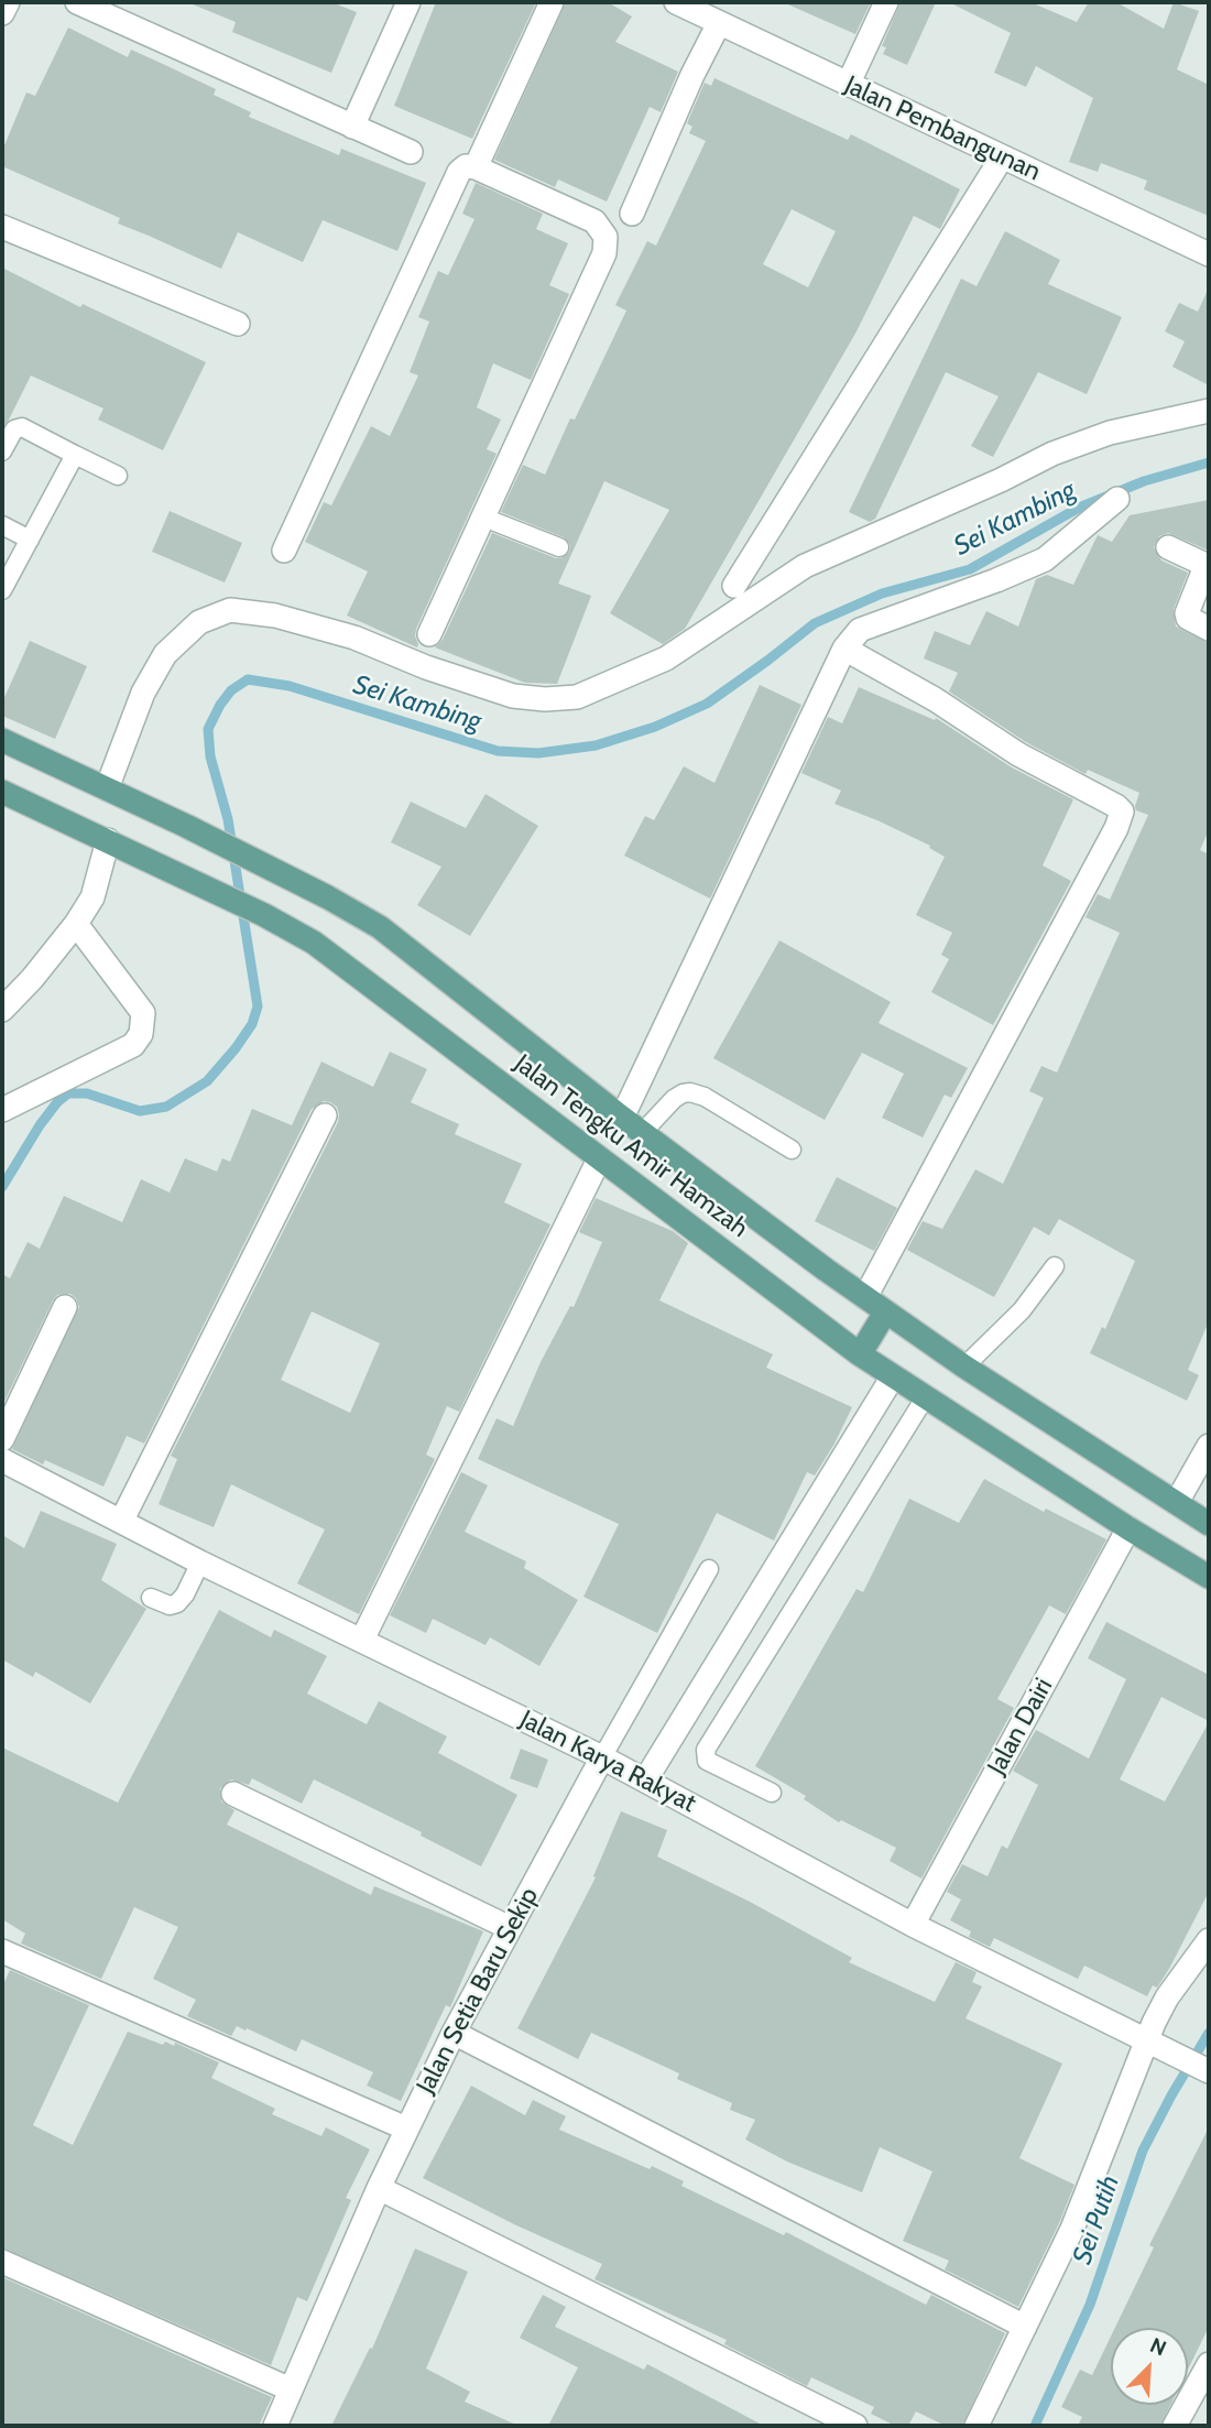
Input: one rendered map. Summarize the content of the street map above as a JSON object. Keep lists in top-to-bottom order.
{
  "streets": {
    "main road": ["Jalan Tengku Amir Hamzah"],
    "street": [
      "Jalan Pembangunan",
      "Jalan Dairi",
      "Jalan Karya Rakyat",
      "Jalan Setia Baru Sekip"
    ]
  },
  "crossings": [
    ["Jalan Tengku Amir Hamzah", "Jalan Dairi"],
    ["Jalan Dairi", "Jalan Karya Rakyat"],
    ["Jalan Karya Rakyat", "Jalan Setia Baru Sekip"]
  ],
  "water": ["Sei Kambing", "Sei Putih"],
  "north": "top right"
}
